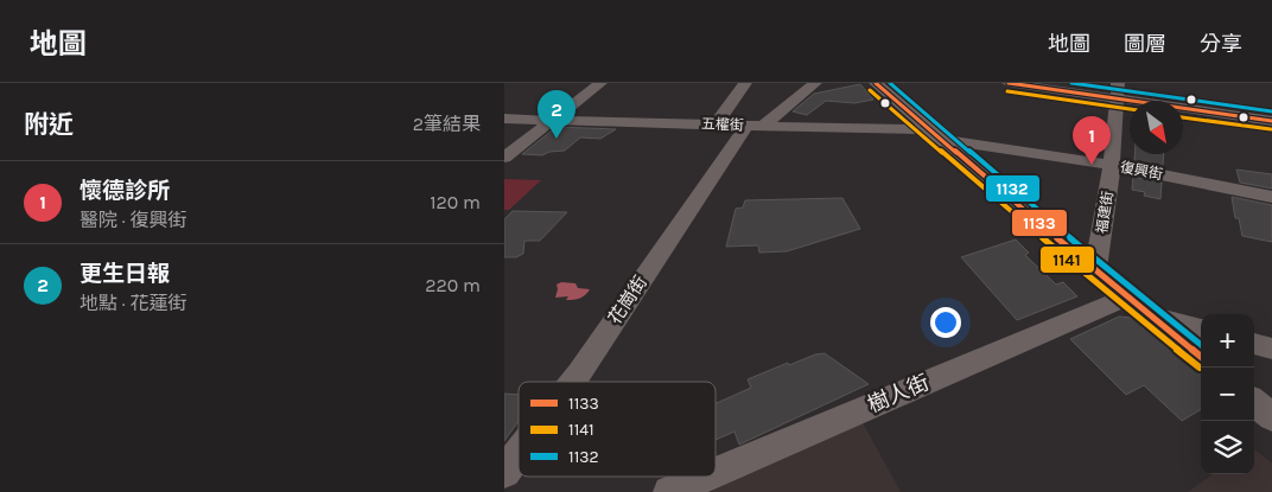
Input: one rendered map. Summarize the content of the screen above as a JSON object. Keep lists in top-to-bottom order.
{
  "streets": {
    "street": [
      "五權街",
      "復興街",
      "福建街",
      "花崗街",
      "樹人街"
    ]
  },
  "crossings": [
    ["五權街", "復興街"],
    ["五權街", "花崗街"],
    ["復興街", "福建街"]
  ],
  "lines": ["transit line 1133", "transit line 1132", "transit line 1141"],
  "legend": ["1133", "1141", "1132"],
  "north": "bottom right",
  "page": {
    "header": "地圖",
    "nav": ["地圖", "圖層", "分享"],
    "heading": ["附近", "2筆結果"],
    "pins": ["2", "1"],
    "list": [
      {
        "mark": "1",
        "name": "懷德診所",
        "note": "醫院 · 復興街",
        "value": "120 m"
      },
      {
        "mark": "2",
        "name": "更生日報",
        "note": "地點 · 花蓮街",
        "value": "220 m"
      }
    ],
    "map_buttons": ["+", "−"]
  }
}
